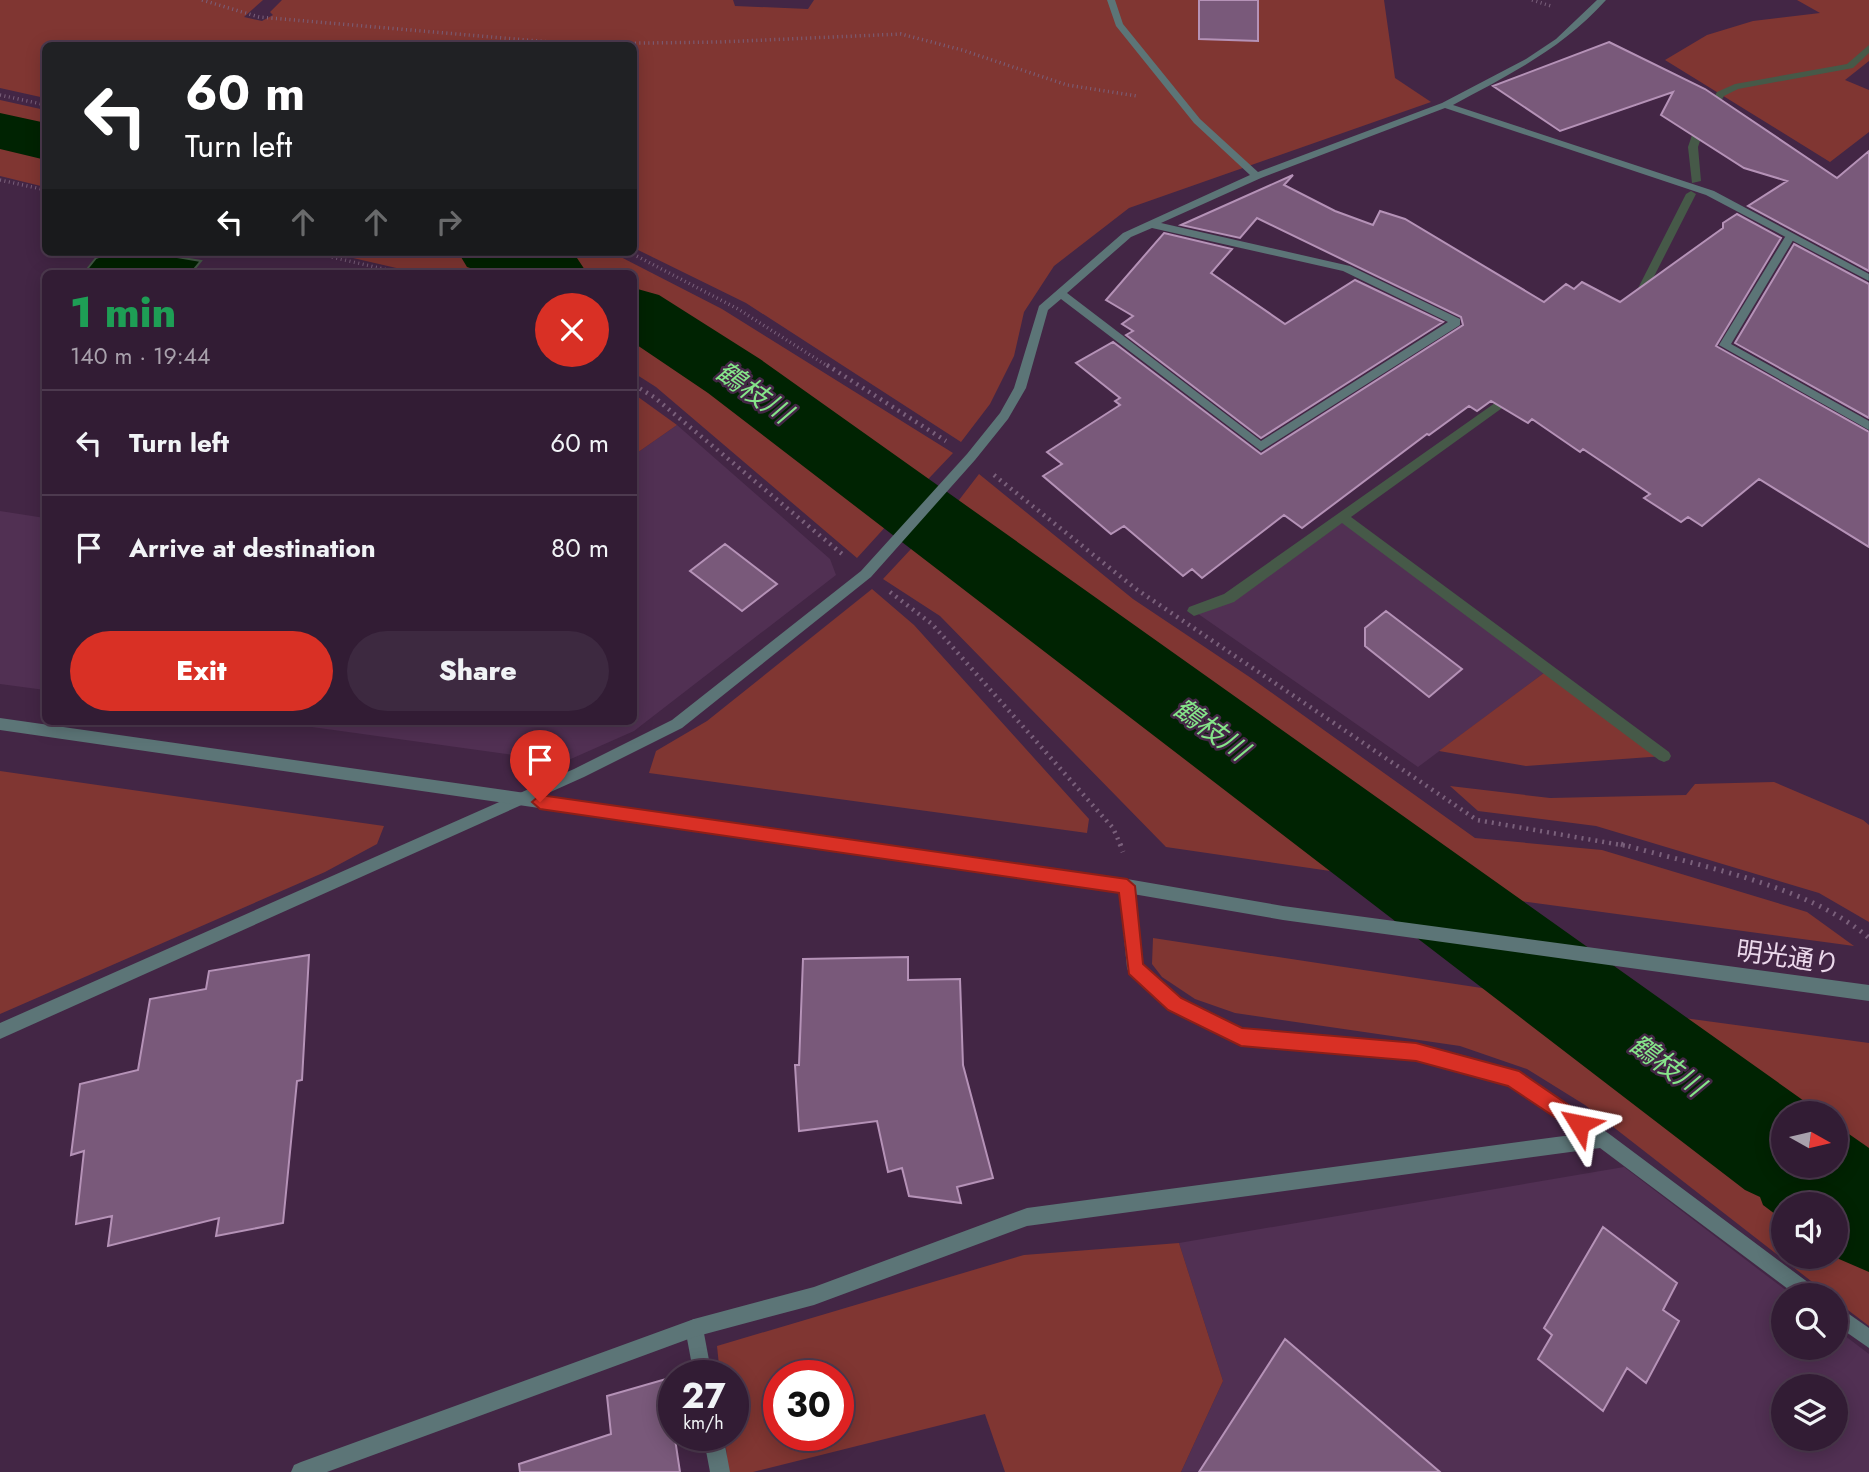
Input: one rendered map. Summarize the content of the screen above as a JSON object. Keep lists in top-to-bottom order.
{
  "streets": {
    "street": ["明光通り"]
  },
  "water": ["鶴枝川"],
  "north": "right",
  "page": {
    "turn": ["60 m", "Turn left"],
    "heading": ["1 min", "140 m · 19:44"],
    "list": [
      {
        "name": "Turn left",
        "value": "60 m"
      },
      {
        "name": "Arrive at destination",
        "value": "80 m"
      }
    ],
    "buttons": ["Exit", "Share"],
    "speed": "27 km/h",
    "limit": "30"
  }
}
